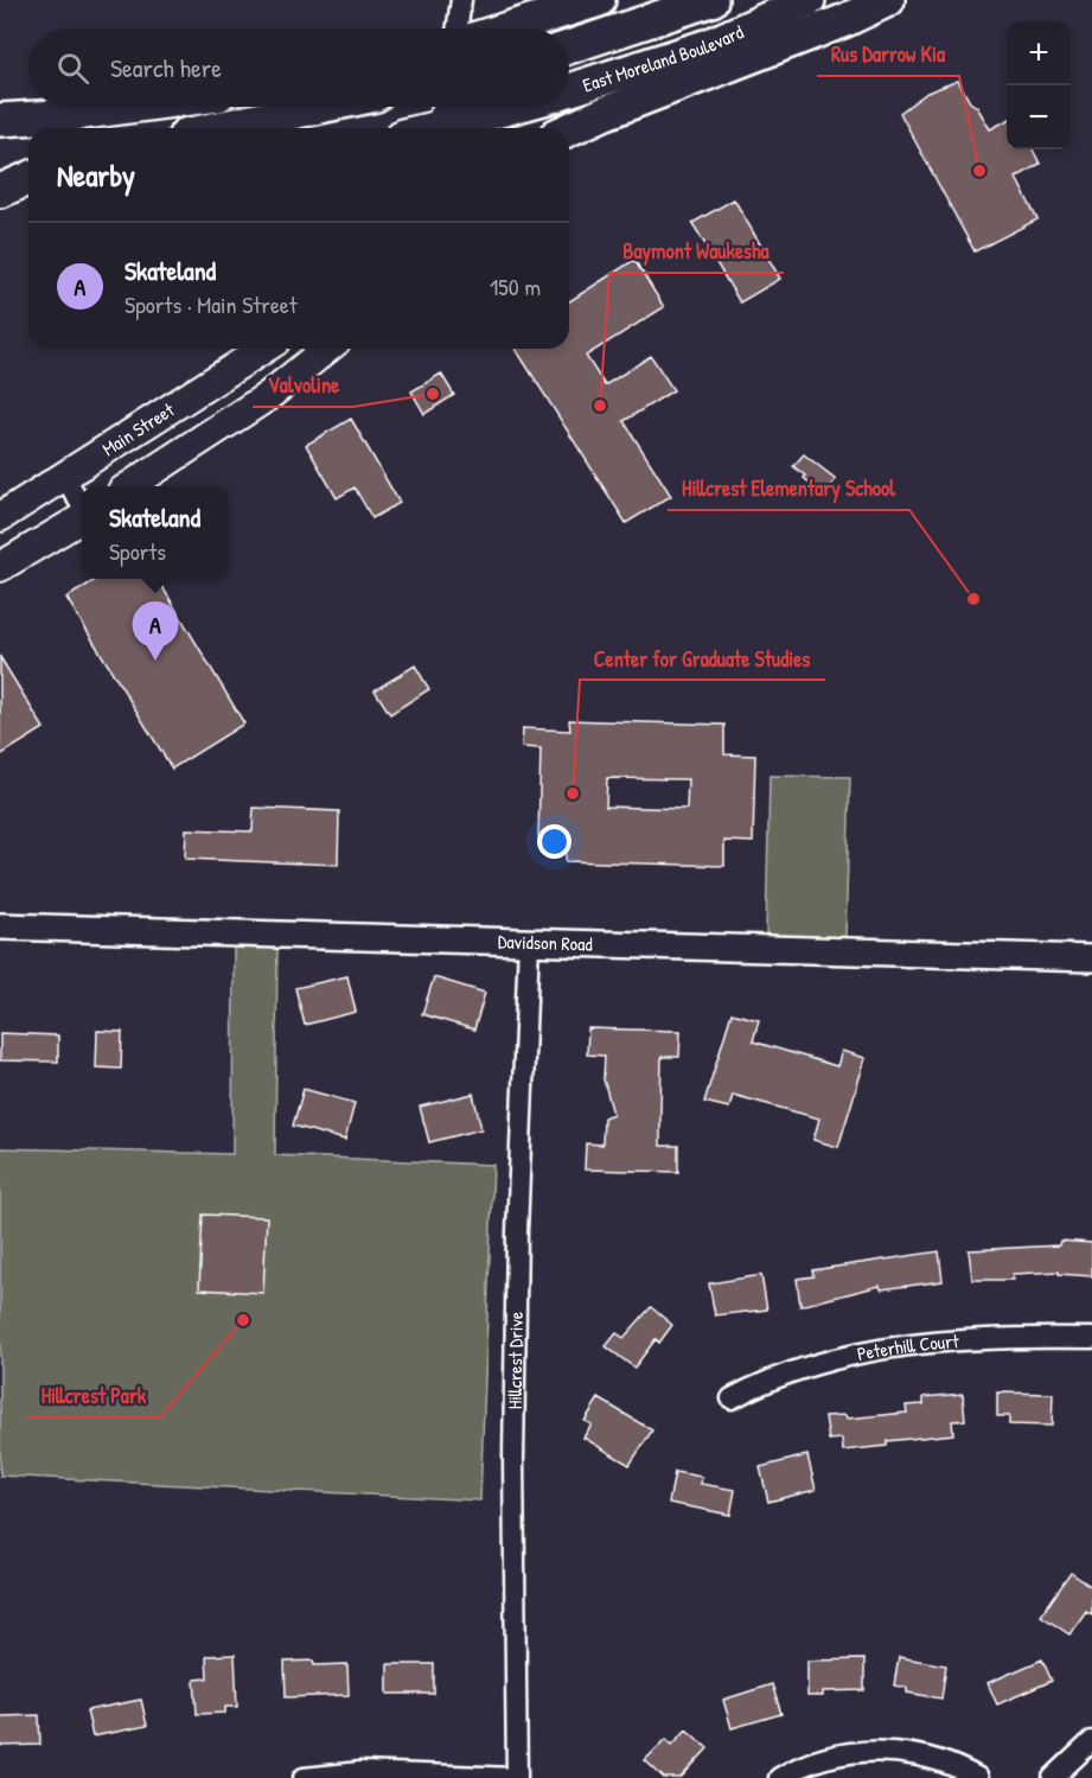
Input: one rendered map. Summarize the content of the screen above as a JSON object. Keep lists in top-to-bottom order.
{
  "streets": {
    "main road": ["East Moreland Boulevard", "Main Street"],
    "street": ["Davidson Road", "Peterhill Court", "Hillcrest Drive"]
  },
  "crossings": [
    ["Davidson Road", "Hillcrest Drive"]
  ],
  "places": [
    "Rus Darrow Kia",
    "Valvoline",
    "Baymont Waukesha",
    "Hillcrest Elementary School",
    "Center for Graduate Studies",
    "Hillcrest Park"
  ],
  "page": {
    "map_buttons": ["+", "−"],
    "search": "Search here",
    "heading": "Nearby",
    "list": [
      {
        "mark": "A",
        "name": "Skateland",
        "note": "Sports · Main Street",
        "value": "150 m"
      }
    ],
    "popup": ["Skateland", "Sports"],
    "pins": "A"
  }
}
